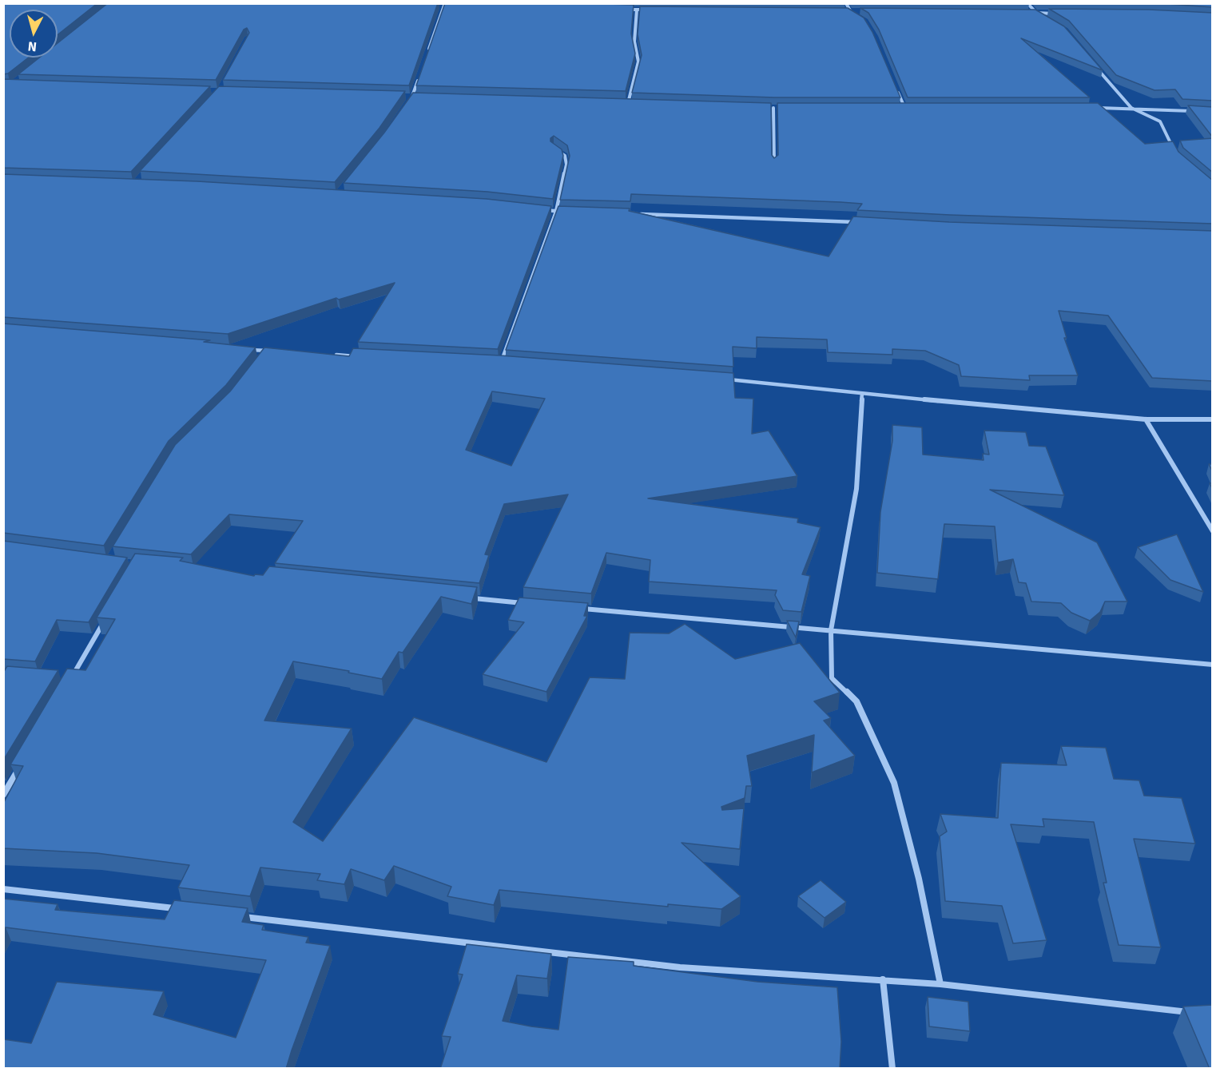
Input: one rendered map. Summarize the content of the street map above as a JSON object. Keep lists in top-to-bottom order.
{
  "north": "bottom"
}
